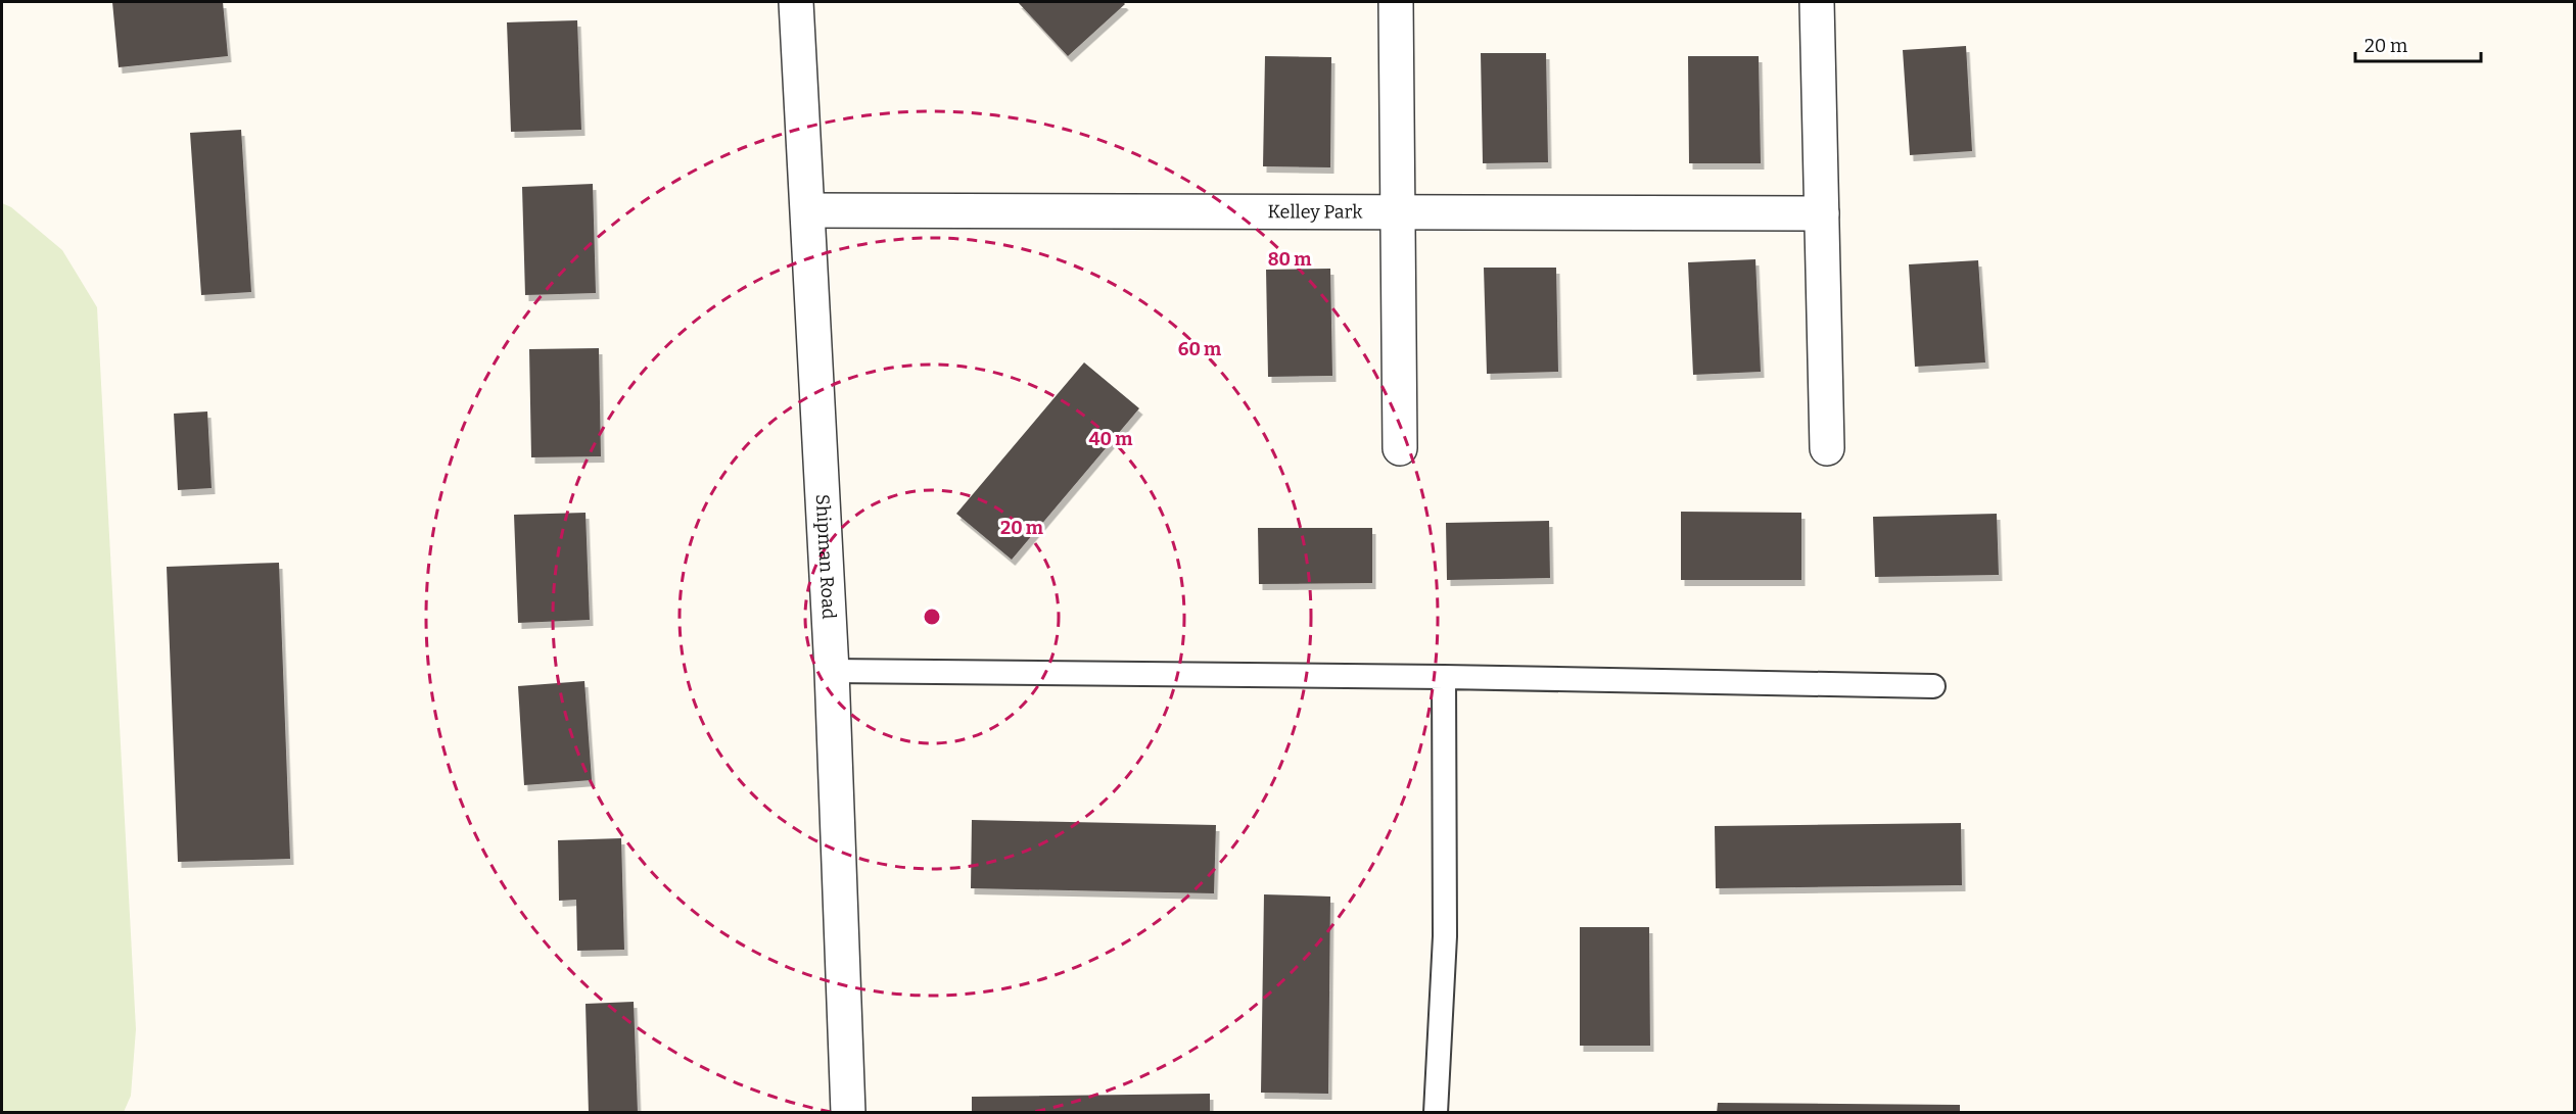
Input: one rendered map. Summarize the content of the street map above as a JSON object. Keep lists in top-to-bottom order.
{
  "streets": {
    "street": ["Kelley Park", "Shipman Road"]
  },
  "crossings": [
    ["Kelley Park", "Shipman Road"]
  ],
  "scale_bar": "20 m",
  "rings": [
    "80 m",
    "60 m",
    "40 m",
    "20 m"
  ]
}
